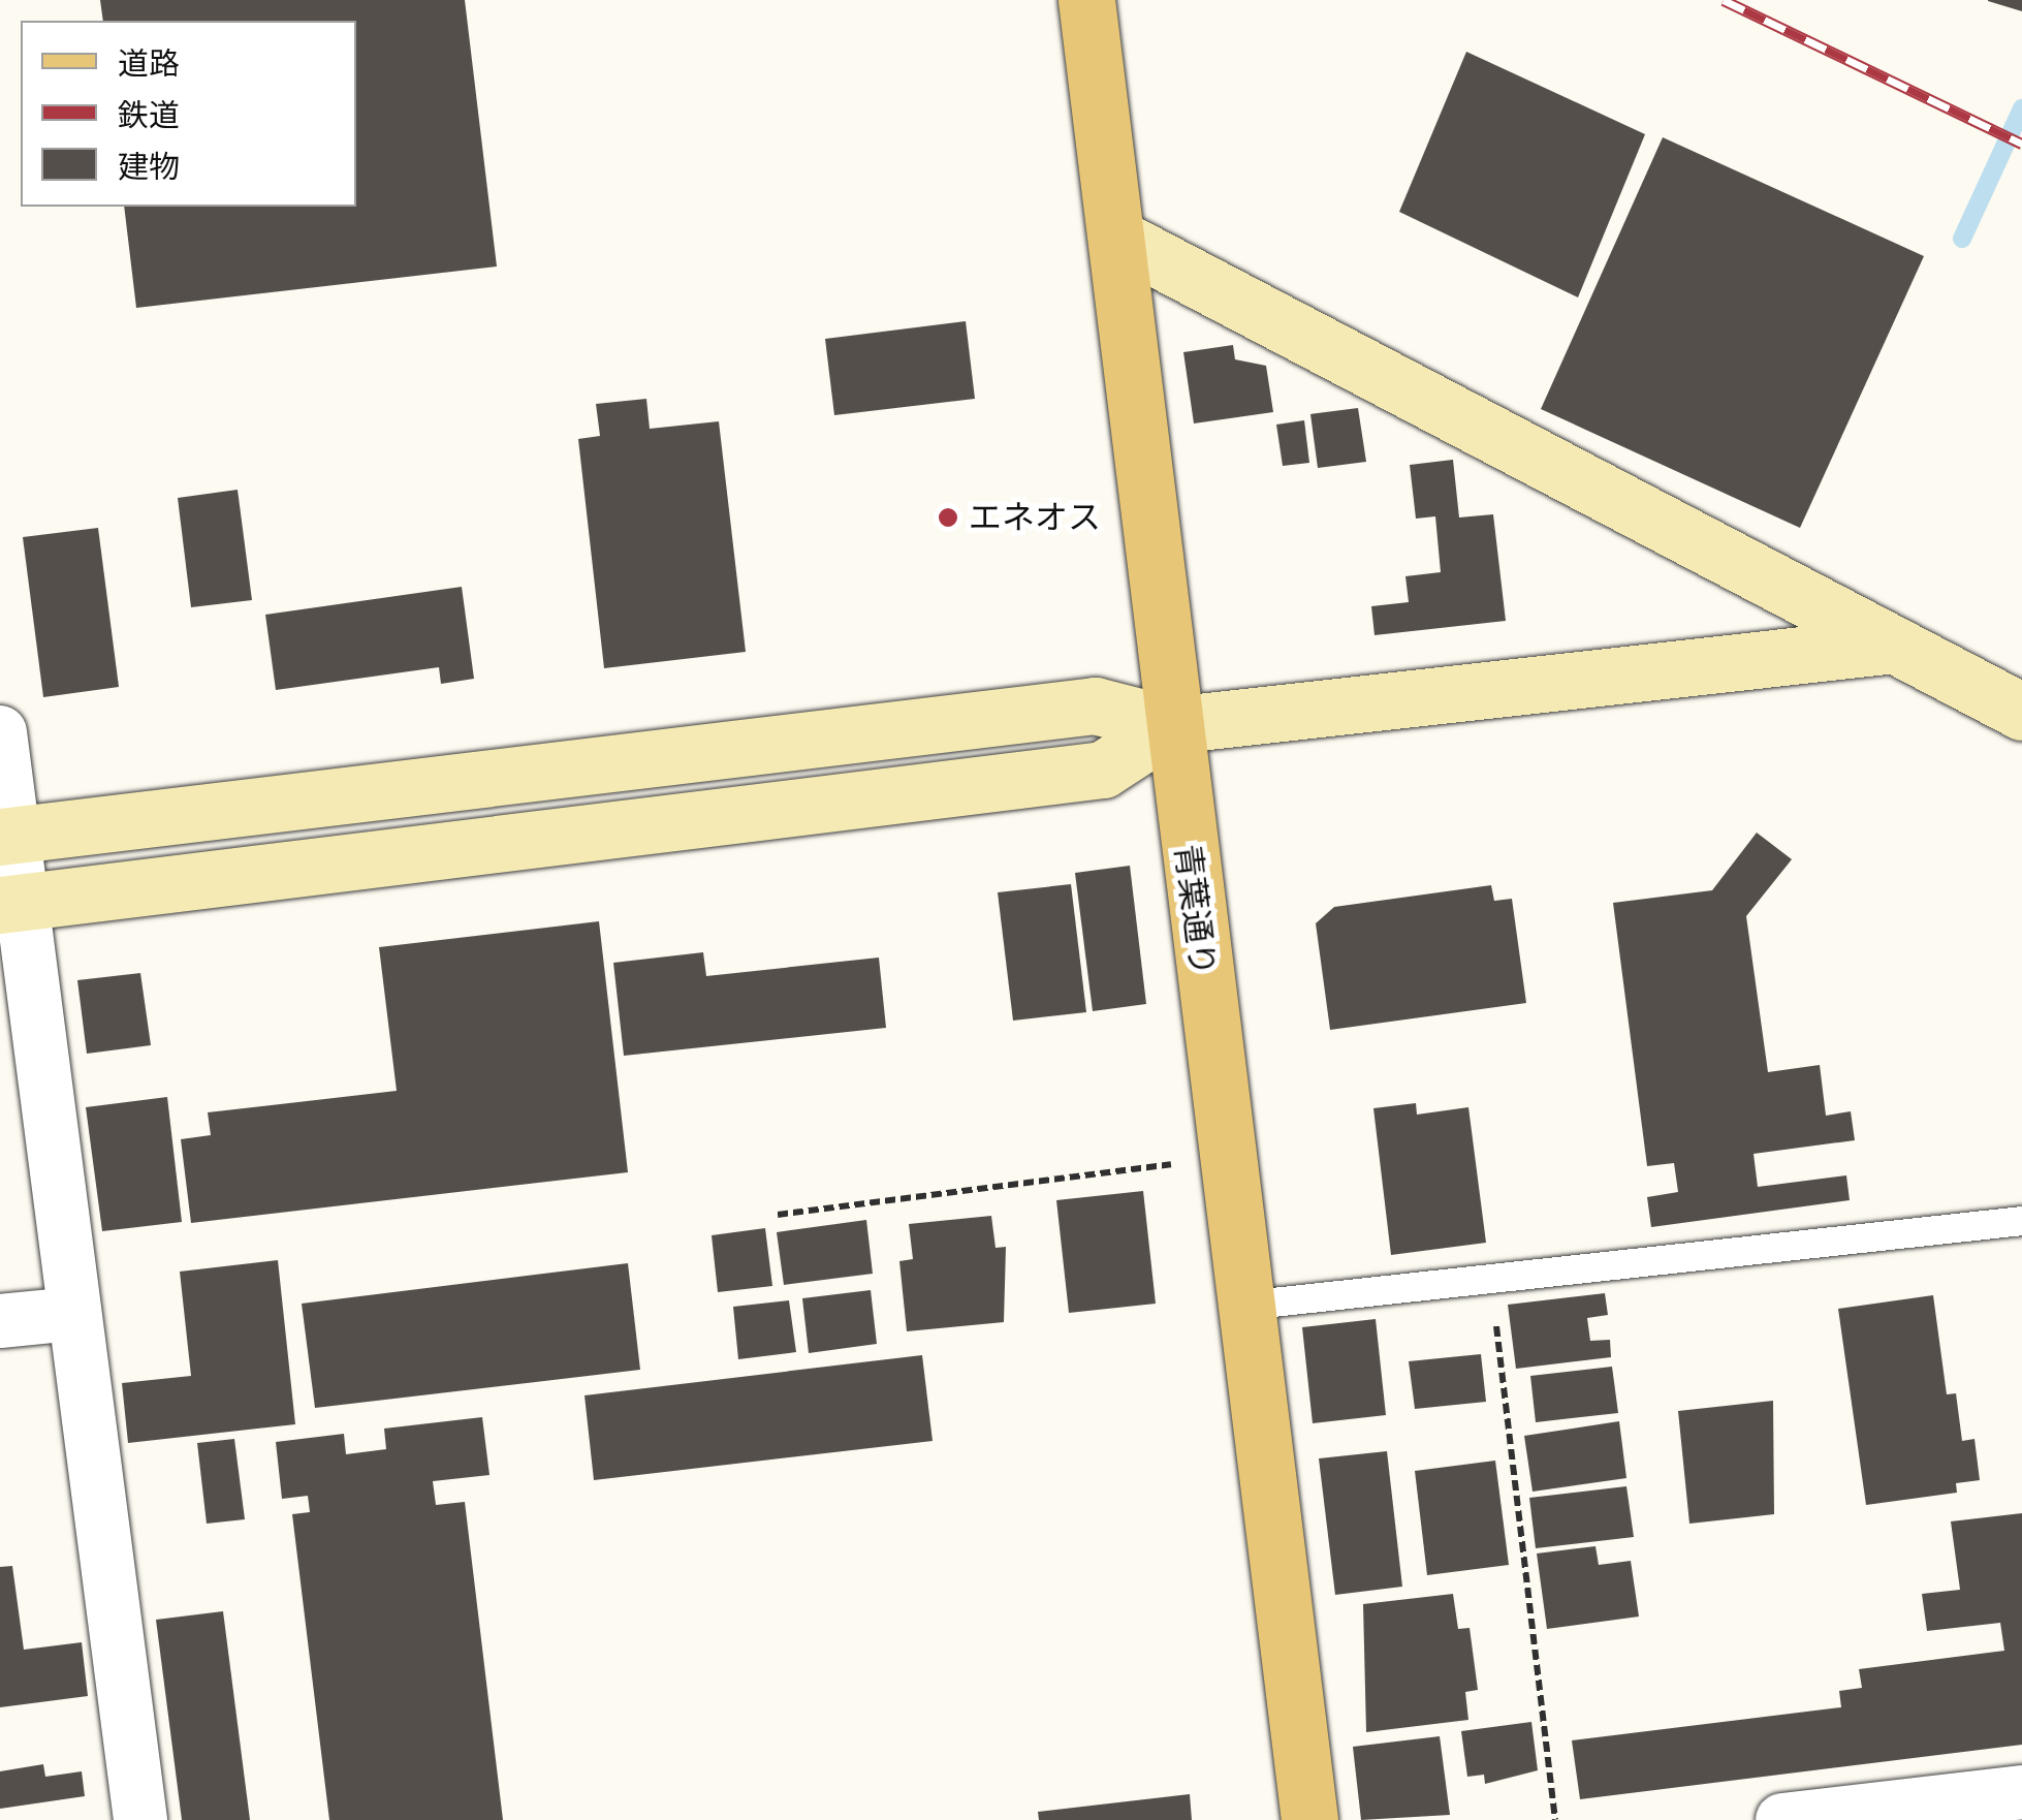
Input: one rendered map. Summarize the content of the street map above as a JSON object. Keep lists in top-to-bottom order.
{
  "streets": {
    "main road": ["青葉通り"]
  },
  "places": ["エネオス"],
  "legend": ["道路", "鉄道", "建物"]
}
